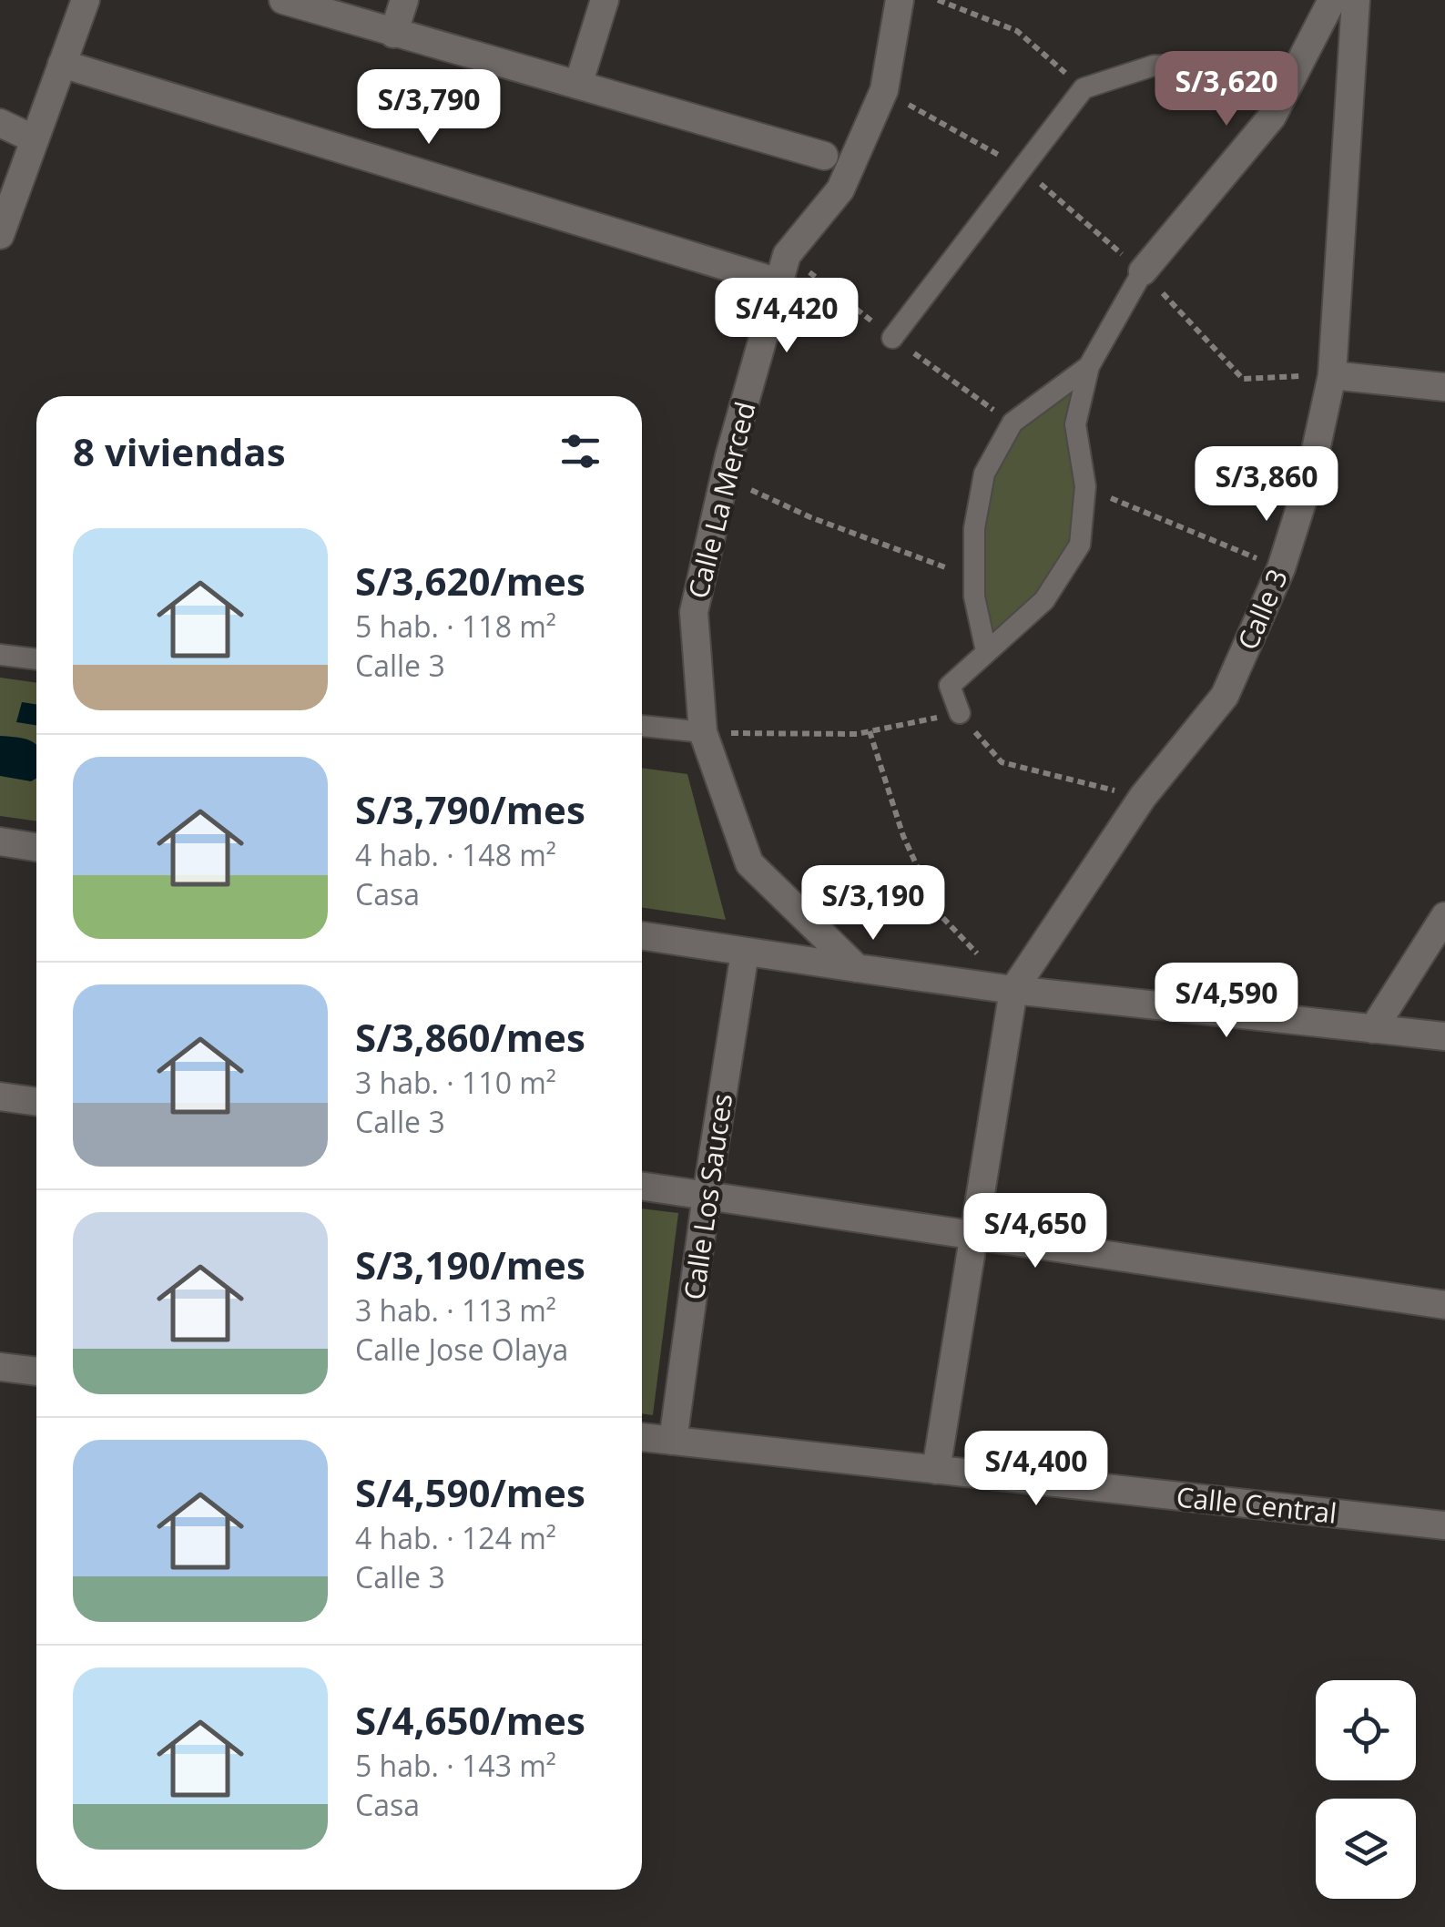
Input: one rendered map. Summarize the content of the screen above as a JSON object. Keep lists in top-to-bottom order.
{
  "streets": {
    "street": [
      "Calle La Merced",
      "Calle 3",
      "Calle Los Sauces",
      "Calle Central"
    ]
  },
  "crossings": [
    ["Calle Los Sauces", "Calle Central"]
  ],
  "page": {
    "price": [
      "S/3,620",
      "S/3,790",
      "S/4,420",
      "S/3,860",
      "S/3,190",
      "S/4,590",
      "S/4,650",
      "S/4,400"
    ],
    "heading": "8 viviendas",
    "list": [
      {
        "name": "S/3,620/mes",
        "note": "5 hab. · 118 m² · Calle 3"
      },
      {
        "name": "S/3,790/mes",
        "note": "4 hab. · 148 m² · Casa"
      },
      {
        "name": "S/3,860/mes",
        "note": "3 hab. · 110 m² · Calle 3"
      },
      {
        "name": "S/3,190/mes",
        "note": "3 hab. · 113 m² · Calle Jose Olaya"
      },
      {
        "name": "S/4,590/mes",
        "note": "4 hab. · 124 m² · Calle 3"
      },
      {
        "name": "S/4,650/mes",
        "note": "5 hab. · 143 m² · Casa"
      }
    ]
  }
}
